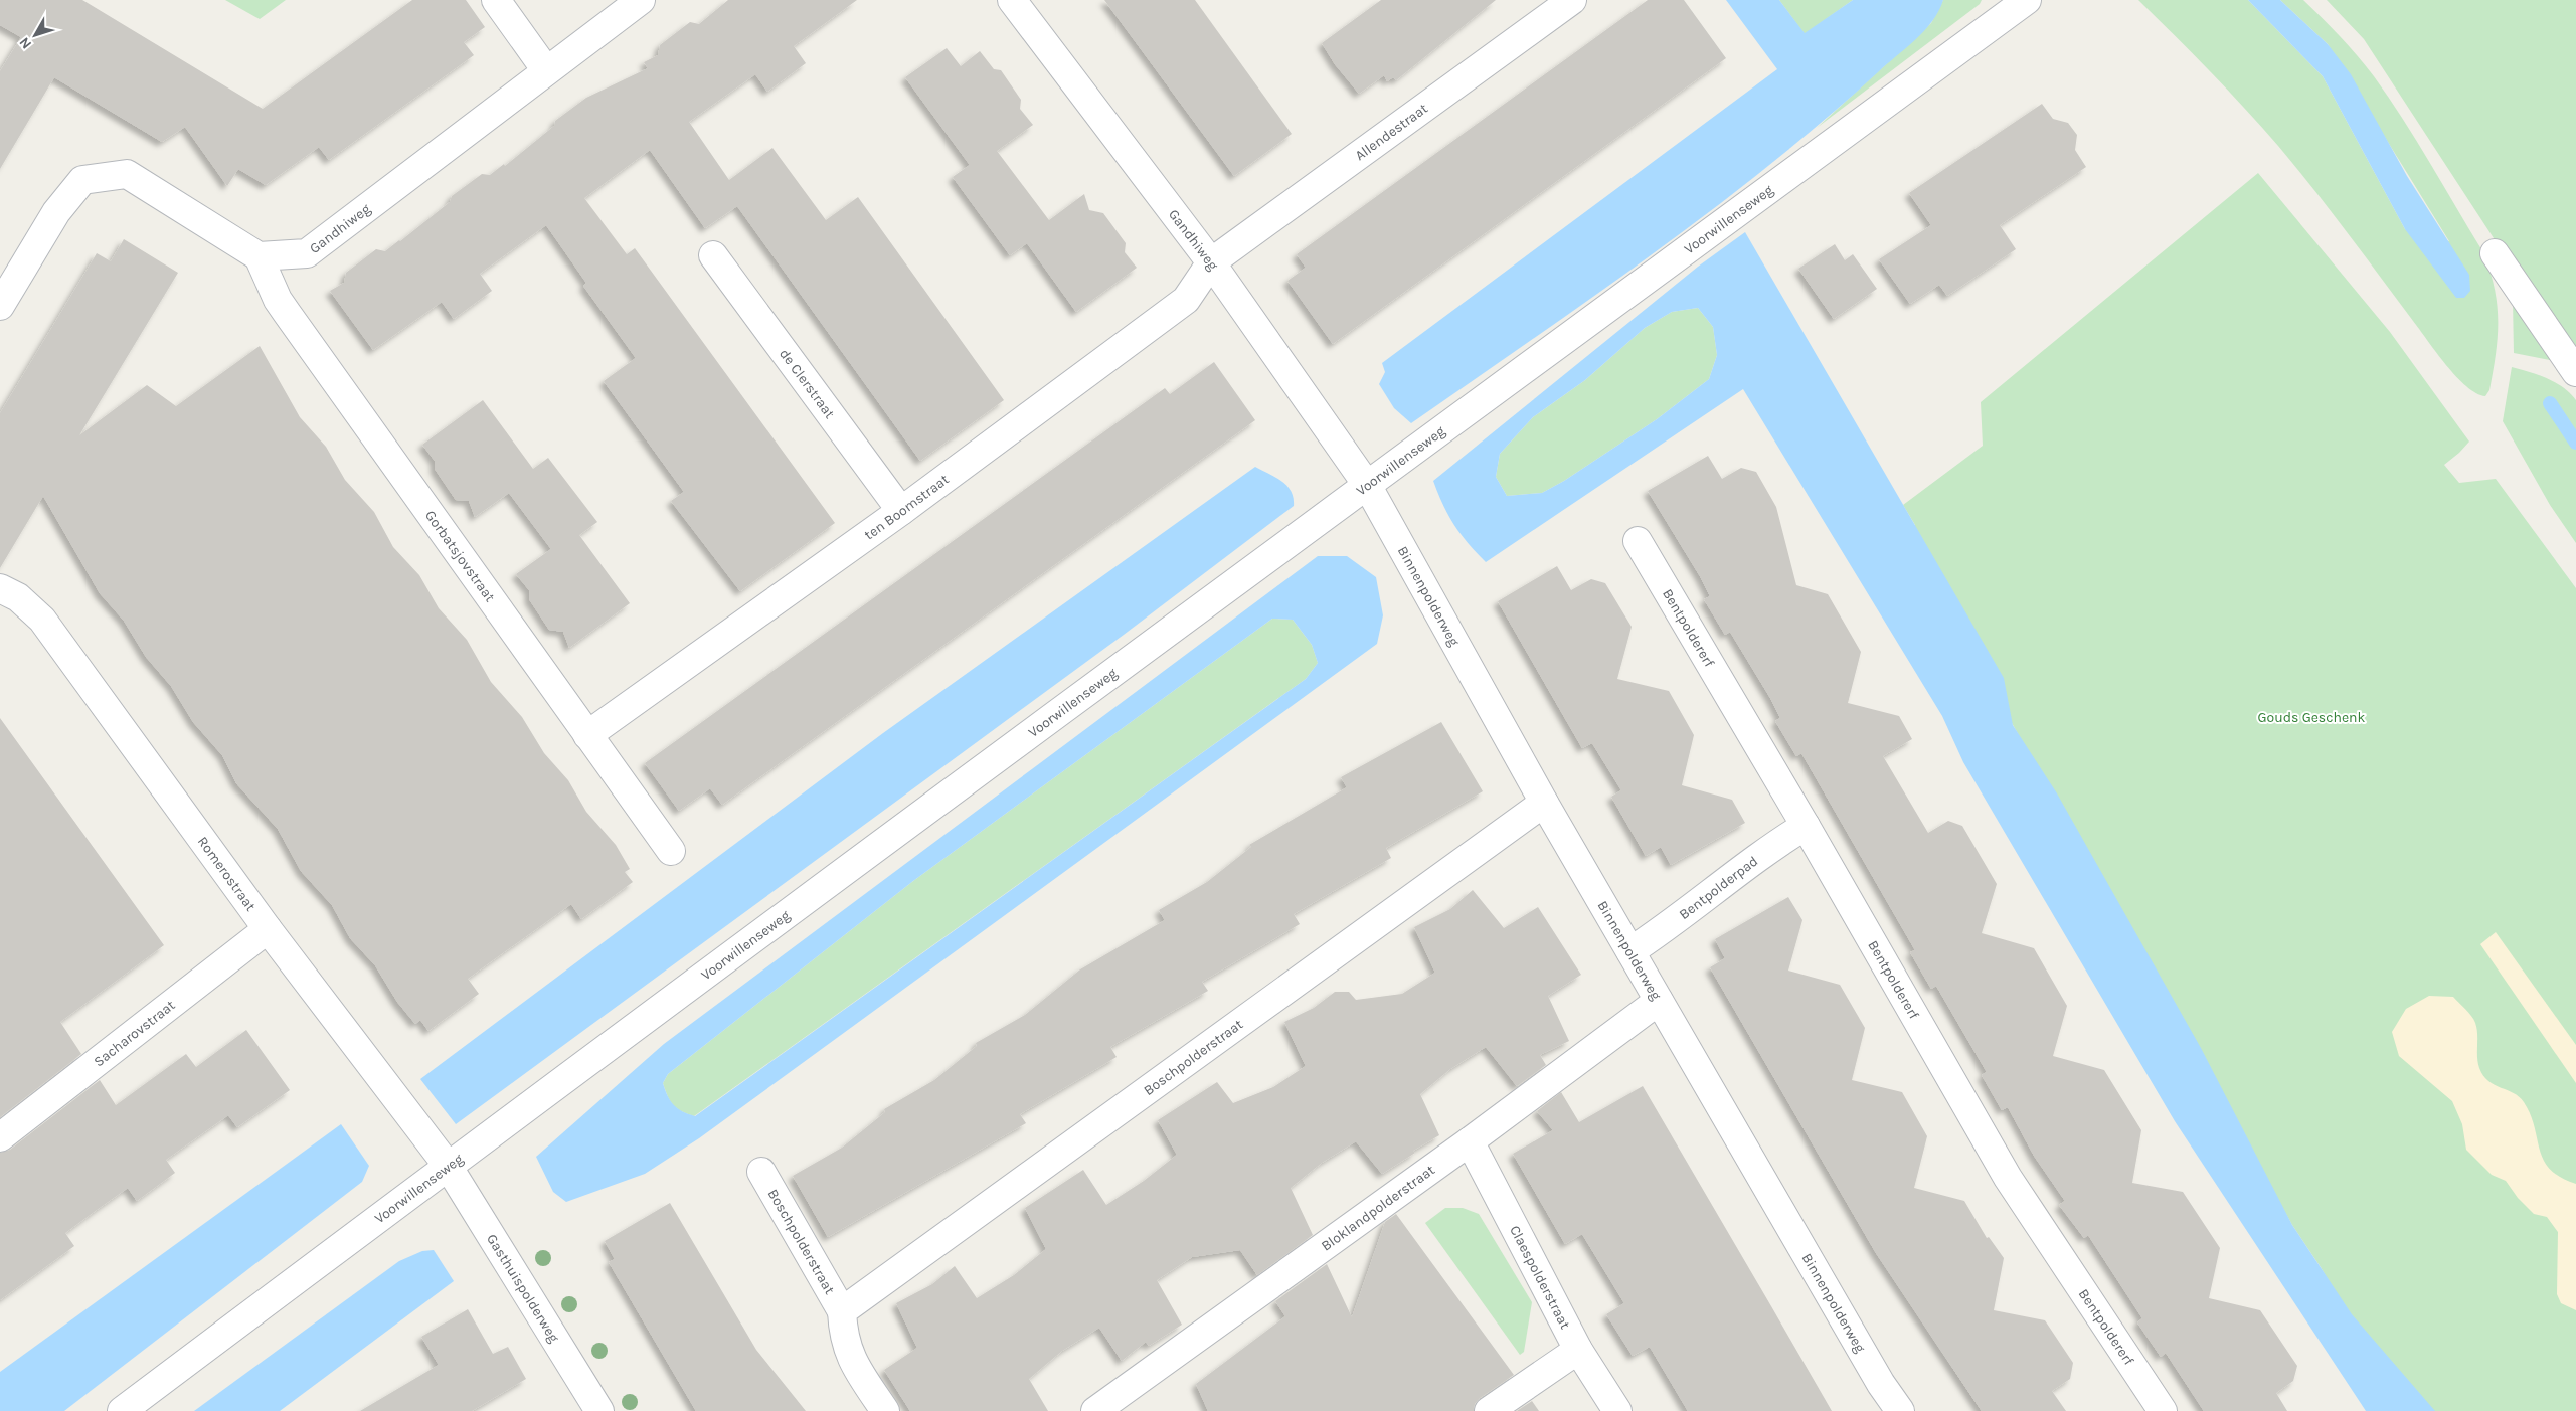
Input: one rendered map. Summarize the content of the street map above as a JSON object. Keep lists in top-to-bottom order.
{
  "streets": {
    "street": [
      "Allendestraat",
      "Voorwillenseweg",
      "Gandhiweg",
      "de Clerstraat",
      "ten Boomstraat",
      "Gorbatsjovstraat",
      "Binnenpolderweg",
      "Bentpoldererf",
      "Romerostraat",
      "Bentpolderpad",
      "Sacharovstraat",
      "Boschpolderstraat",
      "Bloklandpolderstraat",
      "Claespolderstraat",
      "Gasthuispolderweg"
    ]
  },
  "crossings": [
    ["Allendestraat", "Gandhiweg"],
    ["Allendestraat", "ten Boomstraat"],
    ["Voorwillenseweg", "Gandhiweg"],
    ["Voorwillenseweg", "Binnenpolderweg"],
    ["Voorwillenseweg", "Romerostraat"],
    ["Voorwillenseweg", "Gasthuispolderweg"],
    ["Gandhiweg", "ten Boomstraat"],
    ["Gandhiweg", "Gorbatsjovstraat"],
    ["Gandhiweg", "Binnenpolderweg"],
    ["de Clerstraat", "ten Boomstraat"],
    ["ten Boomstraat", "Gorbatsjovstraat"],
    ["Binnenpolderweg", "Bentpolderpad"],
    ["Binnenpolderweg", "Boschpolderstraat"],
    ["Binnenpolderweg", "Bloklandpolderstraat"],
    ["Bentpoldererf", "Bentpolderpad"],
    ["Romerostraat", "Sacharovstraat"],
    ["Romerostraat", "Gasthuispolderweg"],
    ["Bloklandpolderstraat", "Claespolderstraat"]
  ],
  "parks": ["Gouds Geschenk"],
  "north": "bottom left"
}
